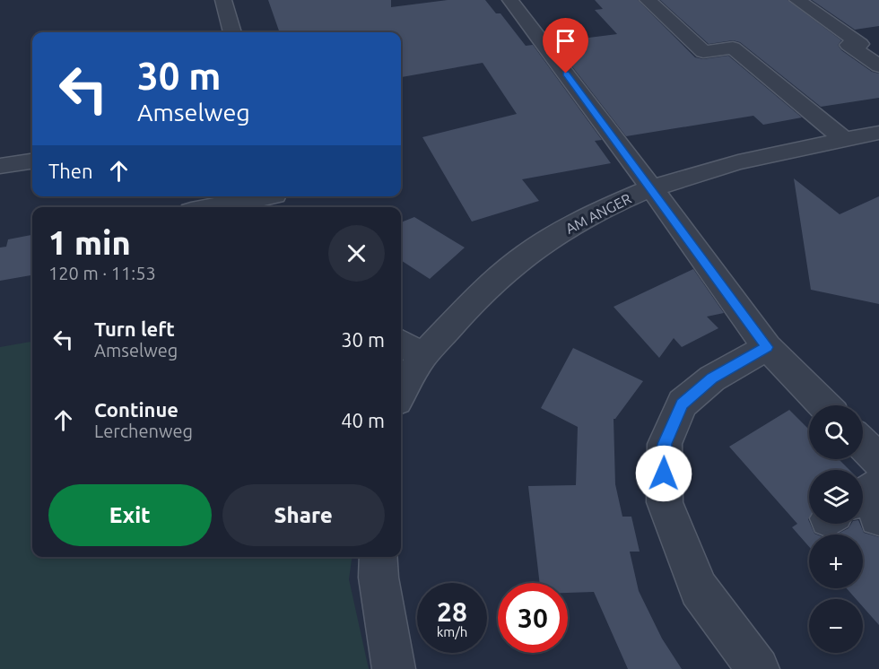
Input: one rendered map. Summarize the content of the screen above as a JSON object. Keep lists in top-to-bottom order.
{
  "streets": {
    "street": ["AM ANGER"]
  },
  "page": {
    "turn": ["30 m", "Amselweg"],
    "then": "Then",
    "heading": ["1 min", "120 m · 11:53"],
    "list": [
      {
        "name": "Turn left",
        "note": "Amselweg",
        "value": "30 m"
      },
      {
        "name": "Continue",
        "note": "Lerchenweg",
        "value": "40 m"
      }
    ],
    "map_buttons": ["+", "−"],
    "buttons": ["Exit", "Share"],
    "speed": "28 km/h",
    "limit": "30"
  }
}
